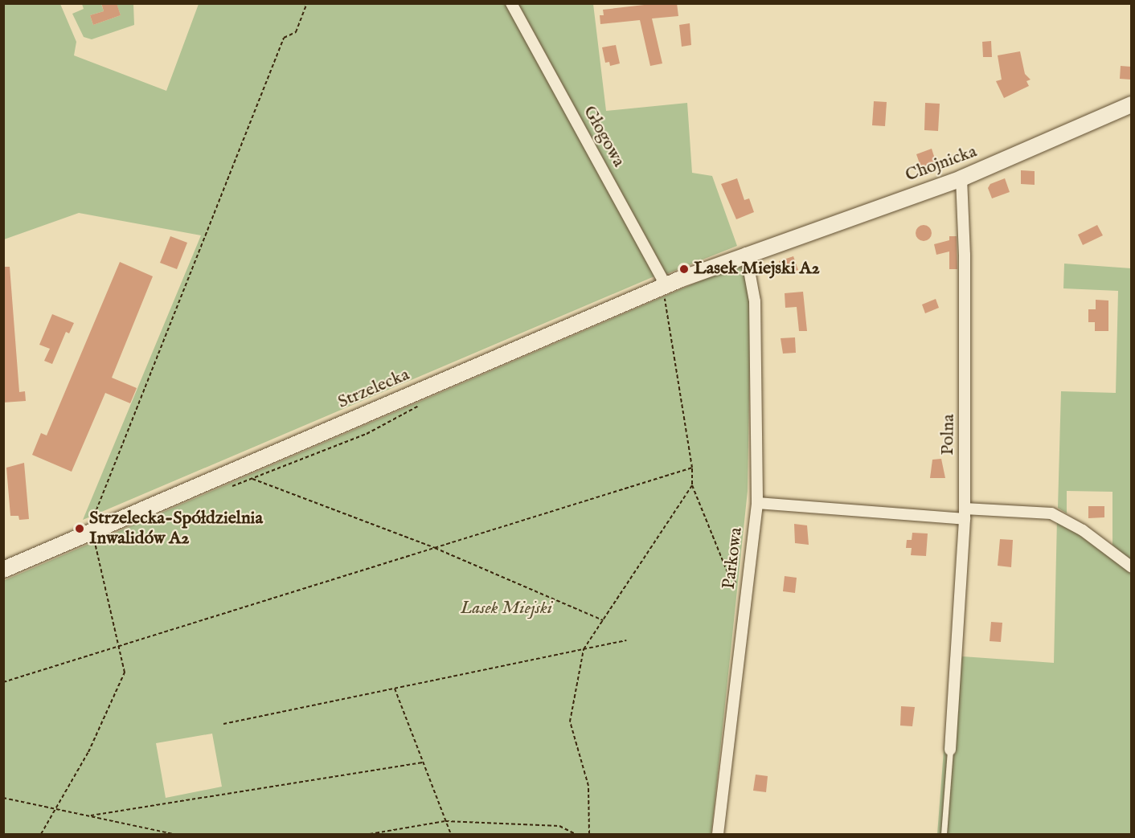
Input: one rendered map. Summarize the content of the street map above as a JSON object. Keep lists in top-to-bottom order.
{
  "streets": {
    "street": [
      "Głogowa",
      "Chojnicka",
      "Strzelecka",
      "Polna",
      "Parkowa"
    ]
  },
  "crossings": [
    ["Głogowa", "Strzelecka"],
    ["Chojnicka", "Strzelecka"],
    ["Chojnicka", "Polna"],
    ["Chojnicka", "Parkowa"],
    ["Strzelecka", "Parkowa"]
  ],
  "parks": ["Lasek Miejski"],
  "places": ["Lasek Miejski A2", "Strzelecka-Spółdzielnia Inwalidów A2"]
}
